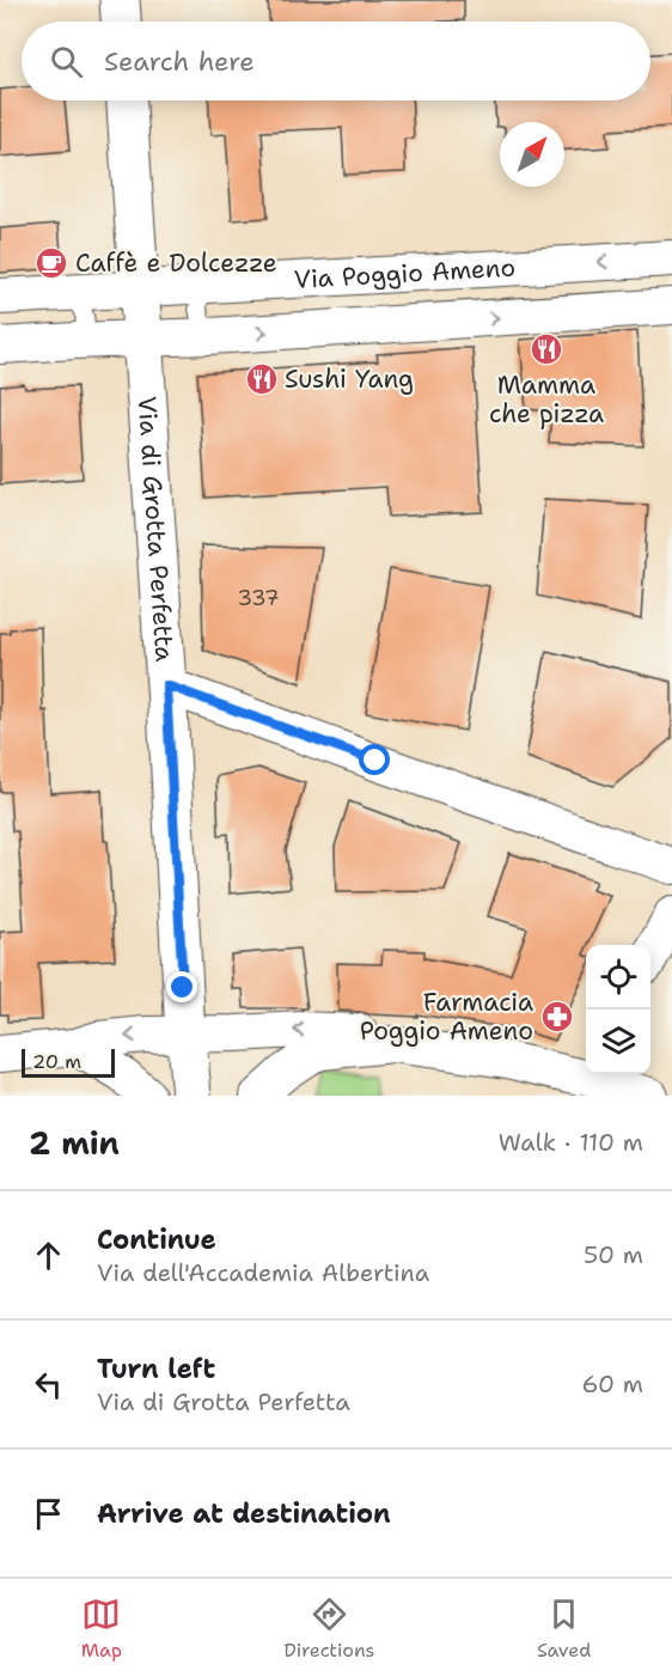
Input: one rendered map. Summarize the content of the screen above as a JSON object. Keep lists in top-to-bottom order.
{
  "streets": {
    "street": ["Via Poggio Ameno", "Via di Grotta Perfetta"]
  },
  "crossings": [
    ["Via Poggio Ameno", "Via di Grotta Perfetta"]
  ],
  "places": {
    "cafe": ["Caffè e Dolcezze"],
    "restaurant": ["Mamma che pizza", "Sushi Yang"],
    "pharmacy": ["Farmacia Poggio Ameno"]
  },
  "house_numbers": ["337"],
  "scale_bar": "20 m",
  "north": "top right",
  "page": {
    "search": "Search here",
    "scale": "20 m",
    "heading": ["2 min", "Walk · 110 m"],
    "list": [
      ["Continue", "Via dell'Accademia Albertina", "50 m"],
      ["Turn left", "Via di Grotta Perfetta", "60 m"],
      "Arrive at destination"
    ],
    "nav": ["Map", "Directions", "Saved"]
  }
}
